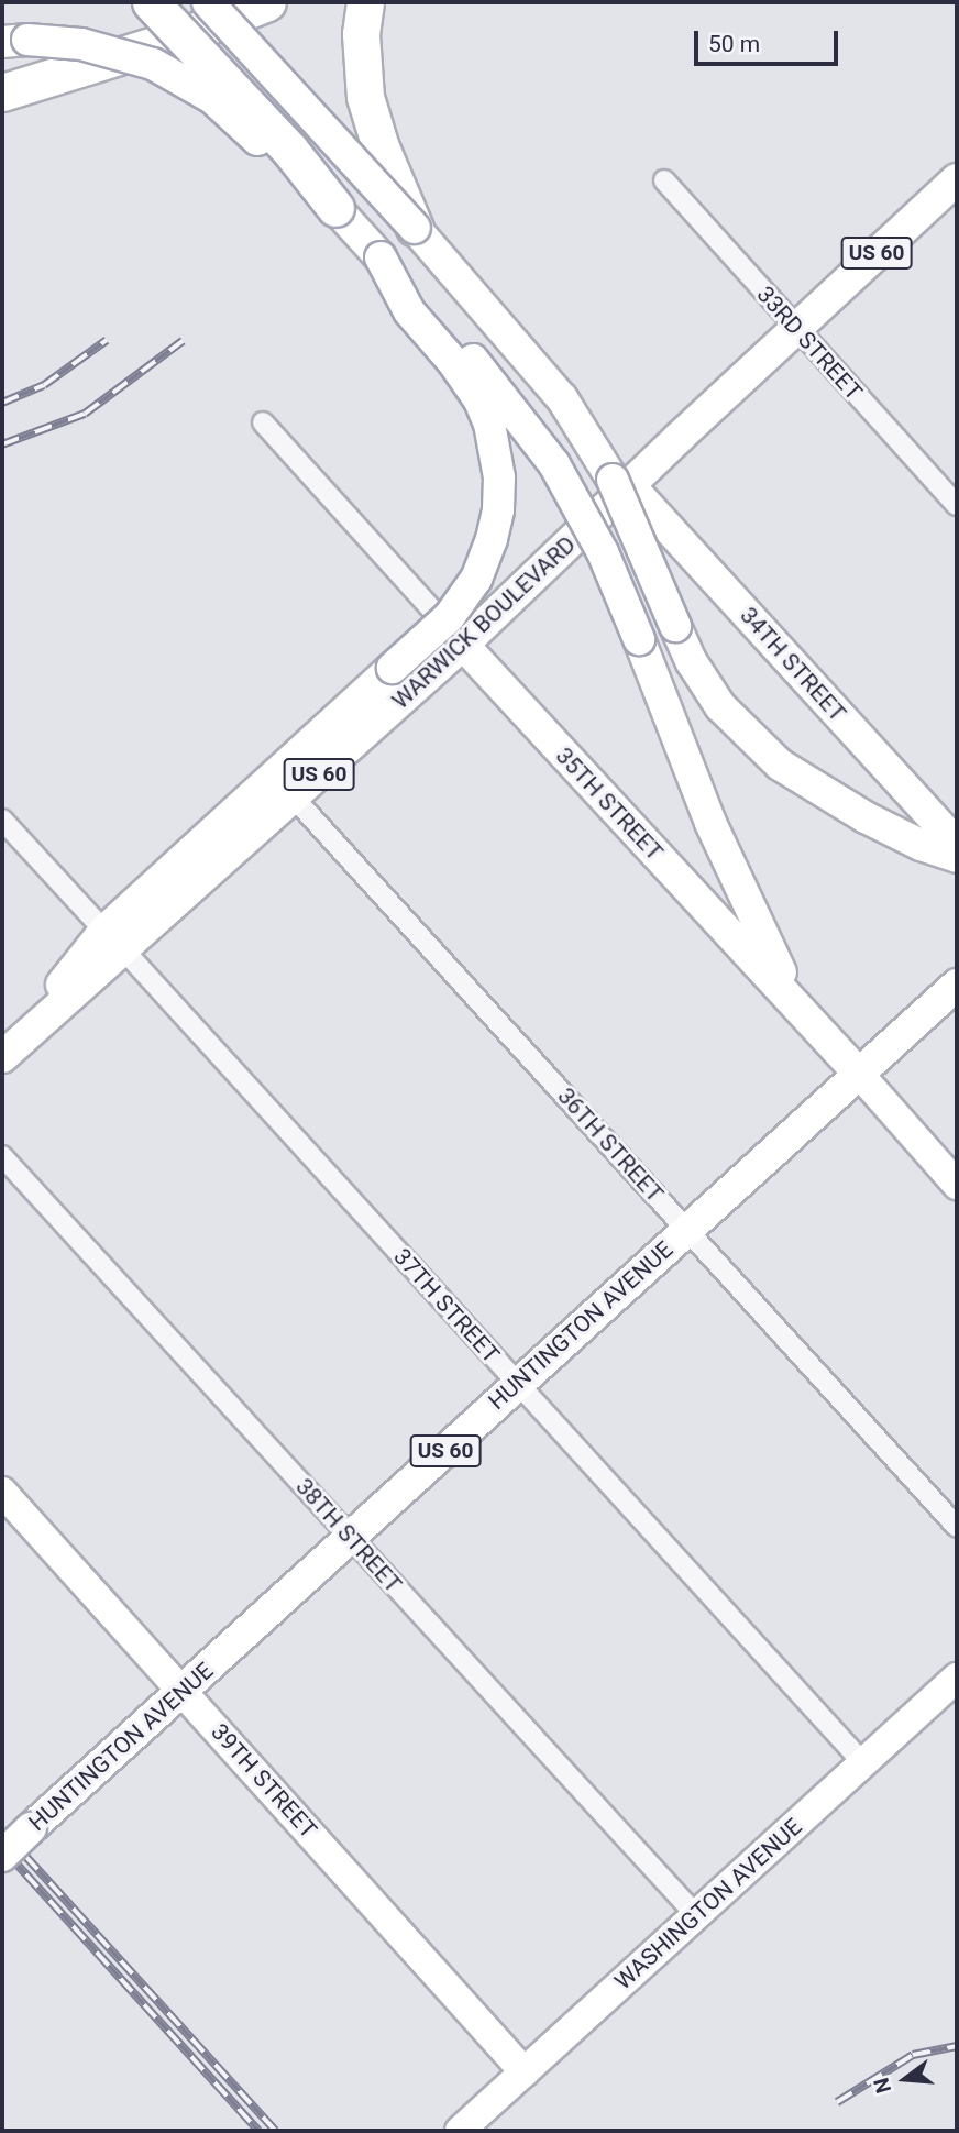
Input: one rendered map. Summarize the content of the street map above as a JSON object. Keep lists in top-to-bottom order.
{
  "streets": {
    "main road": [
      "US 60",
      "WARWICK BOULEVARD",
      "34TH STREET",
      "35TH STREET",
      "HUNTINGTON AVENUE"
    ],
    "street": [
      "33RD STREET",
      "36TH STREET",
      "37TH STREET",
      "38TH STREET",
      "39TH STREET",
      "WASHINGTON AVENUE"
    ]
  },
  "crossings": [
    ["33RD STREET", "WARWICK BOULEVARD"],
    ["WARWICK BOULEVARD", "34TH STREET"],
    ["WARWICK BOULEVARD", "35TH STREET"],
    ["WARWICK BOULEVARD", "36TH STREET"],
    ["WARWICK BOULEVARD", "37TH STREET"],
    ["35TH STREET", "HUNTINGTON AVENUE"],
    ["36TH STREET", "HUNTINGTON AVENUE"],
    ["37TH STREET", "HUNTINGTON AVENUE"],
    ["37TH STREET", "WASHINGTON AVENUE"],
    ["HUNTINGTON AVENUE", "38TH STREET"],
    ["HUNTINGTON AVENUE", "39TH STREET"],
    ["38TH STREET", "WASHINGTON AVENUE"],
    ["39TH STREET", "WASHINGTON AVENUE"]
  ],
  "scale_bar": "50 m",
  "north": "left"
}
